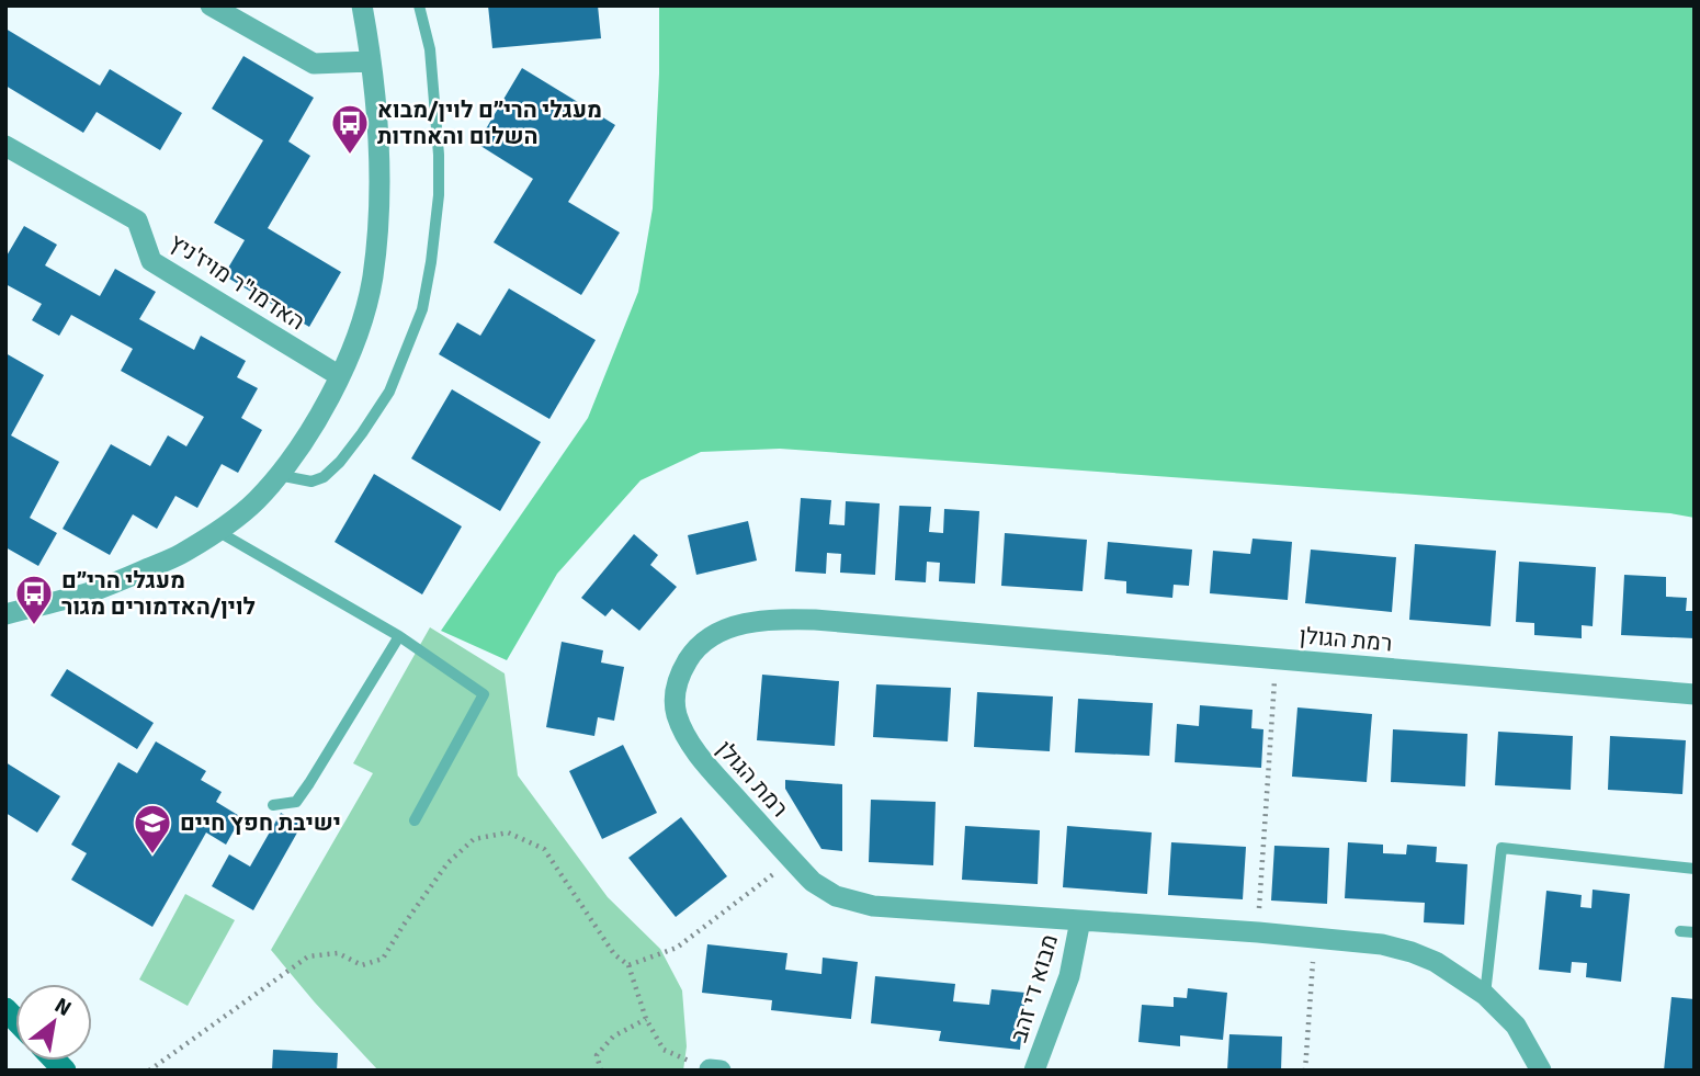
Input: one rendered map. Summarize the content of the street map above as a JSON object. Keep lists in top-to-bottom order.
{
  "streets": {
    "street": ["האדמו\"ר מויז'ניץ", "רמת הגולן", "מבוא די זהב"]
  },
  "crossings": [
    ["רמת הגולן", "מבוא די זהב"]
  ],
  "places": {
    "bus stop": ["מעגלי הרי״ם לוין/מבוא השלום והאחדות", "מעגלי הרי״ם לוין/האדמורים מגור"],
    "school or university": ["ישיבת חפץ חיים"]
  },
  "north": "top right"
}
